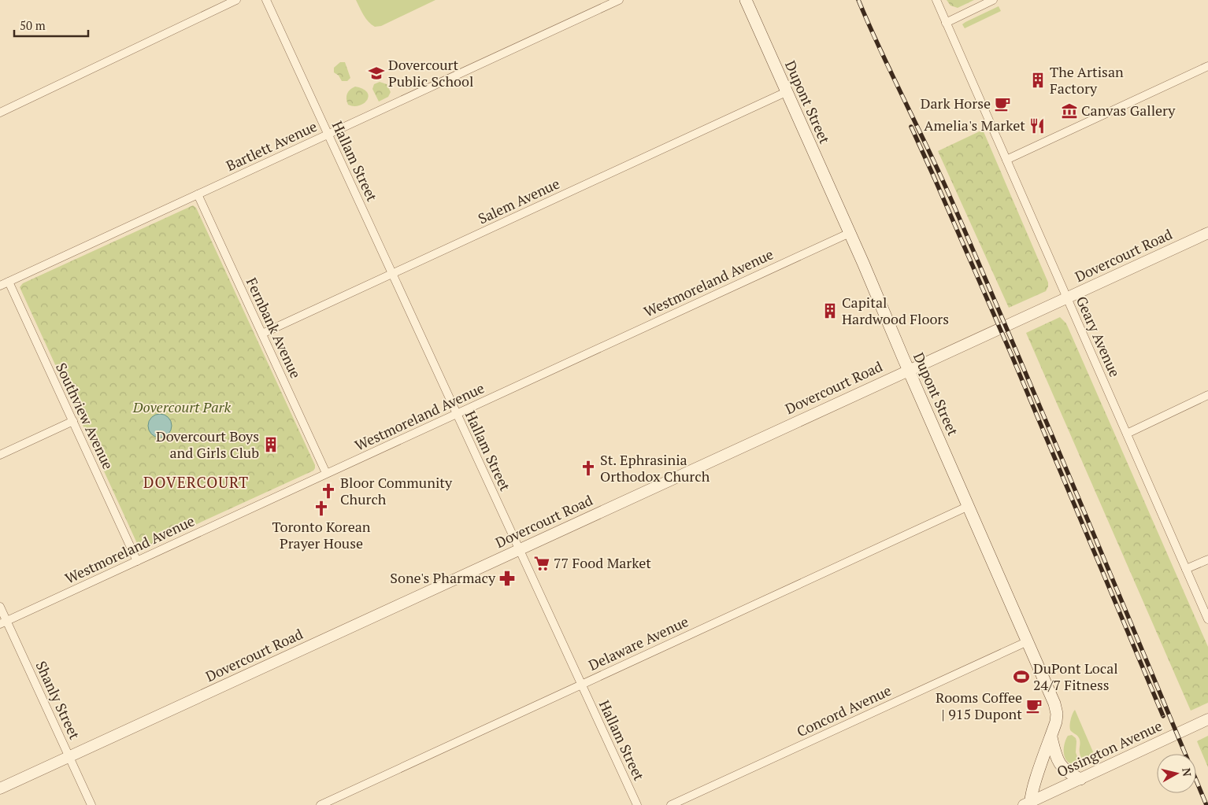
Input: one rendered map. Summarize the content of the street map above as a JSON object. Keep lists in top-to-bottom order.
{
  "streets": {
    "main road": ["Dupont Street"],
    "street": [
      "Bartlett Avenue",
      "Hallam Street",
      "Salem Avenue",
      "Dovercourt Road",
      "Westmoreland Avenue",
      "Fernbank Avenue",
      "Geary Avenue",
      "Southview Avenue",
      "Delaware Avenue",
      "Shanly Street",
      "Concord Avenue",
      "Ossington Avenue"
    ]
  },
  "crossings": [
    ["Dupont Street", "Salem Avenue"],
    ["Dupont Street", "Dovercourt Road"],
    ["Dupont Street", "Westmoreland Avenue"],
    ["Dupont Street", "Delaware Avenue"],
    ["Dupont Street", "Concord Avenue"],
    ["Dupont Street", "Ossington Avenue"],
    ["Bartlett Avenue", "Hallam Street"],
    ["Bartlett Avenue", "Fernbank Avenue"],
    ["Bartlett Avenue", "Southview Avenue"],
    ["Hallam Street", "Salem Avenue"],
    ["Hallam Street", "Dovercourt Road"],
    ["Hallam Street", "Westmoreland Avenue"],
    ["Hallam Street", "Delaware Avenue"],
    ["Salem Avenue", "Fernbank Avenue"],
    ["Dovercourt Road", "Geary Avenue"],
    ["Dovercourt Road", "Shanly Street"],
    ["Westmoreland Avenue", "Fernbank Avenue"],
    ["Westmoreland Avenue", "Southview Avenue"],
    ["Westmoreland Avenue", "Shanly Street"]
  ],
  "districts": ["DOVERCOURT"],
  "parks": ["Dovercourt Park"],
  "places": {
    "school or university": ["Dovercourt Public School"],
    "building": ["The Artisan Factory", "Capital Hardwood Floors", "Dovercourt Boys and Girls Club"],
    "cafe": ["Dark Horse", "Rooms Coffee | 915 Dupont"],
    "museum": ["Canvas Gallery"],
    "restaurant": ["Amelia's Market"],
    "church": ["St. Ephrasinia Orthodox Church", "Bloor Community Church", "Toronto Korean Prayer House"],
    "supermarket": ["77 Food Market"],
    "pharmacy": ["Sone's Pharmacy"],
    "sports": ["DuPont Local 24/7 Fitness"]
  },
  "scale_bar": "50 m",
  "north": "right"
}
